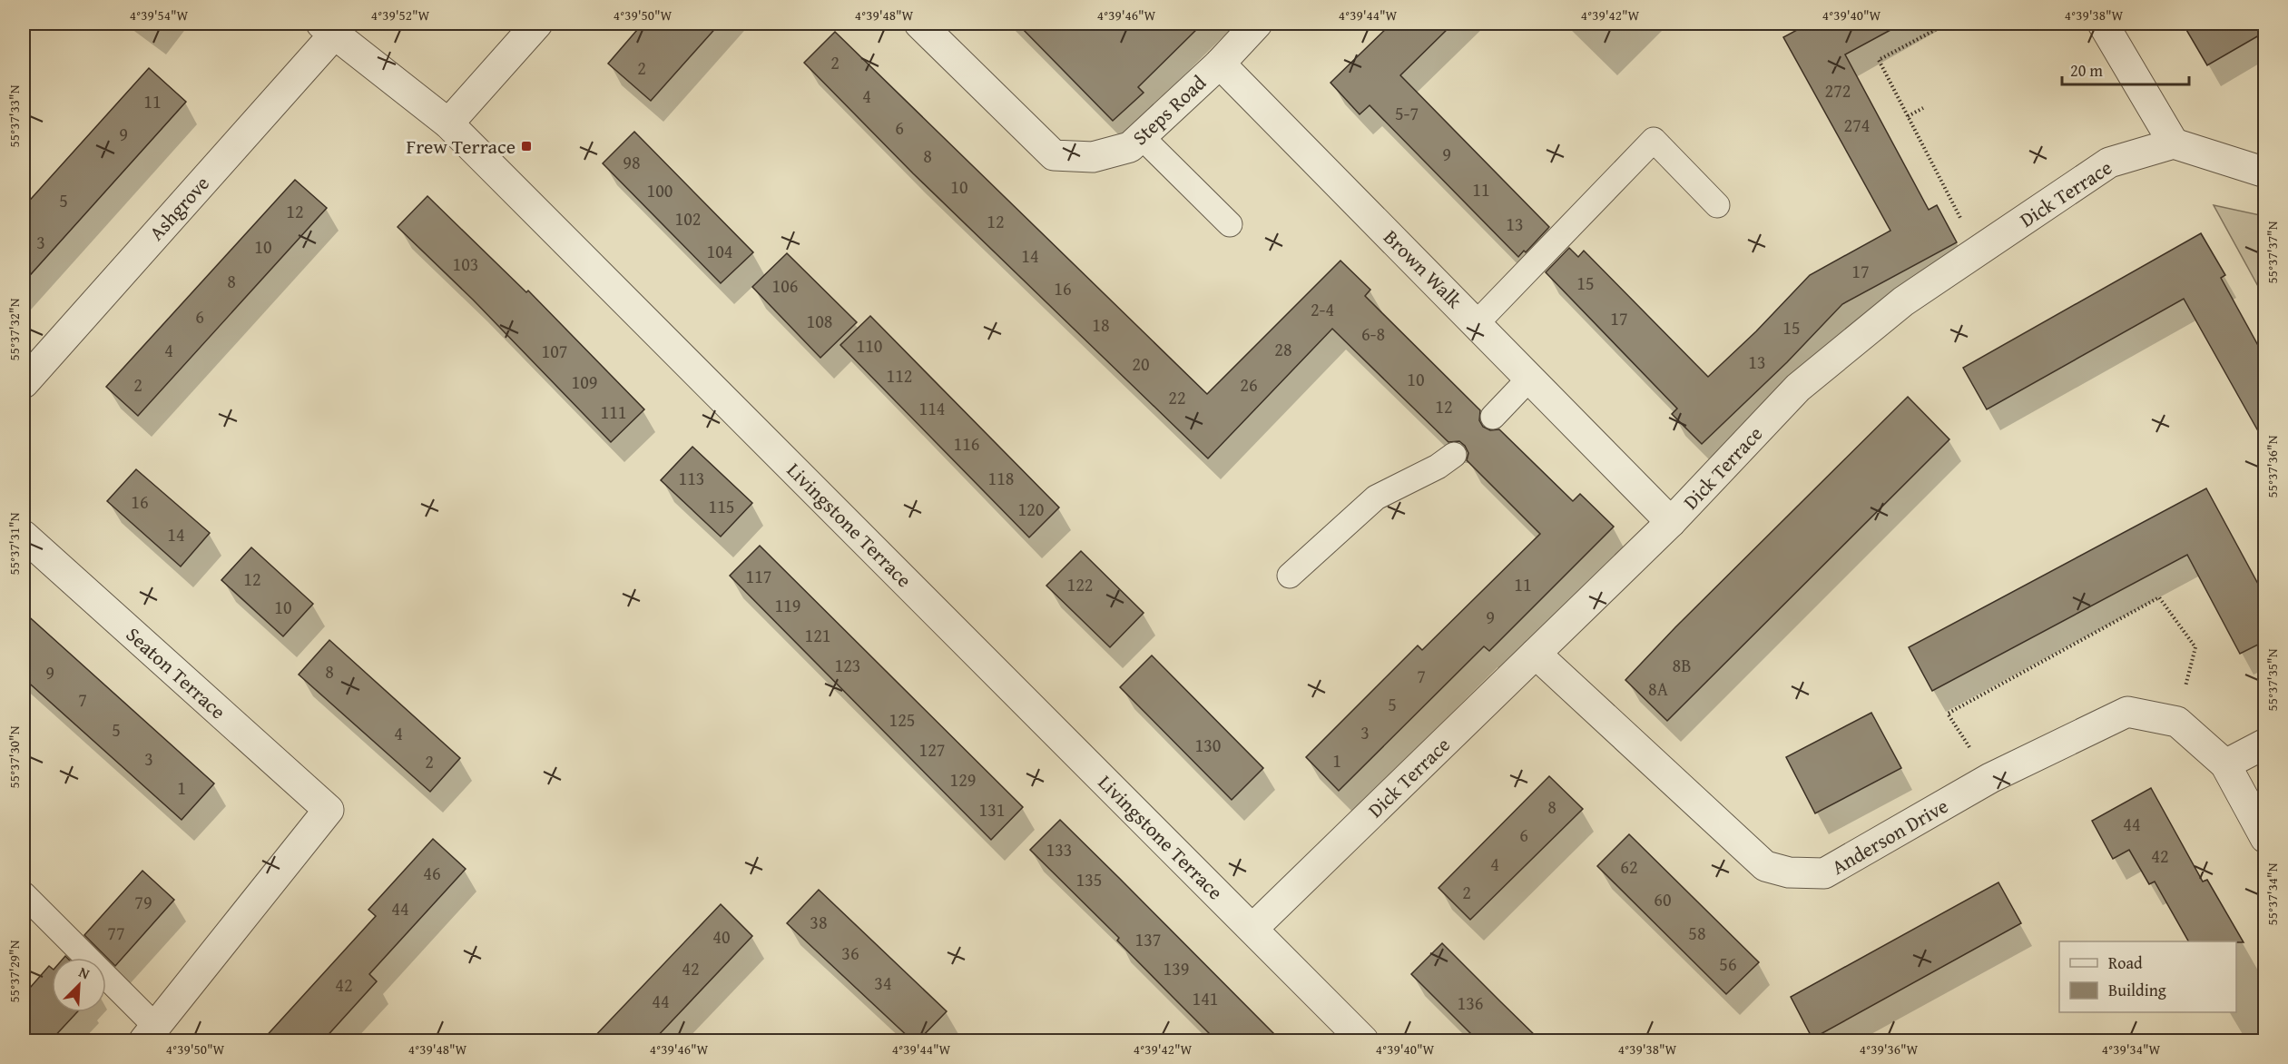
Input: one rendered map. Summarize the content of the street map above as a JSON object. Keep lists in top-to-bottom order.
{
  "streets": {
    "street": [
      "Steps Road",
      "Dick Terrace",
      "Ashgrove",
      "Brown Walk",
      "Livingstone Terrace",
      "Seaton Terrace",
      "Anderson Drive"
    ]
  },
  "crossings": [
    ["Steps Road", "Brown Walk"],
    ["Dick Terrace", "Brown Walk"],
    ["Dick Terrace", "Livingstone Terrace"],
    ["Dick Terrace", "Anderson Drive"],
    ["Ashgrove", "Livingstone Terrace"]
  ],
  "places": {
    "transit": ["Frew Terrace"]
  },
  "house_numbers": [
    "2",
    "2",
    "272",
    "4",
    "11",
    "5-7",
    "274",
    "6",
    "9",
    "9",
    "8",
    "98",
    "10",
    "11",
    "100",
    "5",
    "12",
    "102",
    "12",
    "13",
    "3",
    "10",
    "104",
    "14",
    "103",
    "17",
    "8",
    "15",
    "106",
    "16",
    "2-4",
    "6",
    "17",
    "108",
    "18",
    "15",
    "6-8",
    "110",
    "28",
    "4",
    "107",
    "13",
    "20",
    "112",
    "10",
    "109",
    "2",
    "26",
    "22",
    "12",
    "114",
    "111",
    "116",
    "113",
    "118",
    "16",
    "115",
    "120",
    "14",
    "117",
    "12",
    "122",
    "11",
    "119",
    "10",
    "9",
    "121",
    "123",
    "8B",
    "8",
    "9",
    "7",
    "8A",
    "7",
    "5",
    "125",
    "5",
    "3",
    "4",
    "130",
    "127",
    "3",
    "1",
    "2",
    "129",
    "1",
    "8",
    "131",
    "44",
    "6",
    "133",
    "42",
    "4",
    "62",
    "46",
    "135",
    "2",
    "60",
    "79",
    "44",
    "38",
    "77",
    "58",
    "40",
    "137",
    "36",
    "56",
    "42",
    "139",
    "34",
    "42",
    "141",
    "44",
    "136"
  ],
  "legend": ["Road", "Building"],
  "scale_bar": "20 m",
  "north": "top right",
  "coordinates": [
    "4°39'54\"W",
    "4°39'52\"W",
    "4°39'50\"W",
    "4°39'48\"W",
    "4°39'46\"W",
    "4°39'44\"W",
    "4°39'42\"W",
    "4°39'40\"W",
    "4°39'38\"W",
    "55°37'33\"N",
    "55°37'37\"N",
    "55°37'32\"N",
    "55°37'36\"N",
    "55°37'31\"N",
    "55°37'35\"N",
    "55°37'30\"N",
    "55°37'34\"N",
    "55°37'29\"N",
    "4°39'36\"W",
    "4°39'34\"W"
  ]
}
